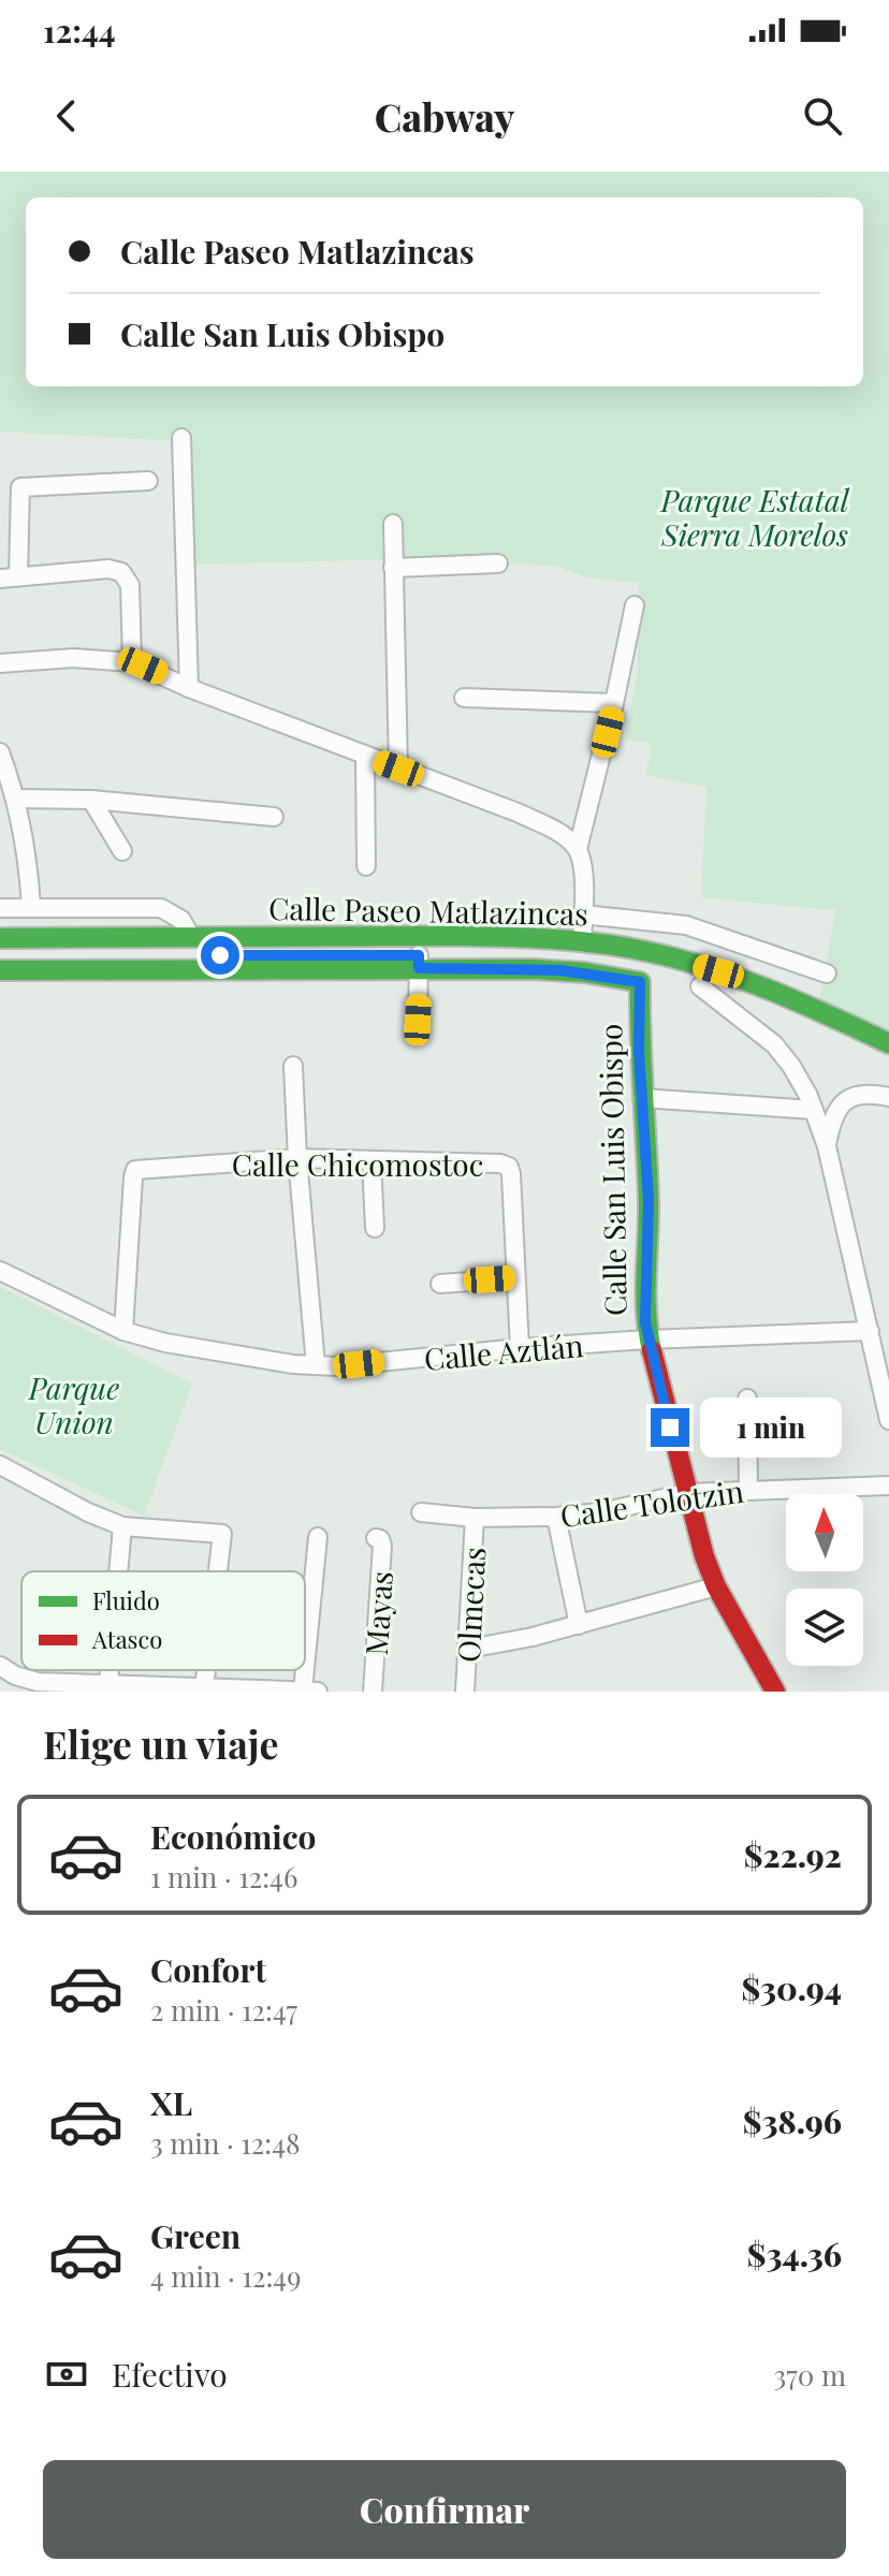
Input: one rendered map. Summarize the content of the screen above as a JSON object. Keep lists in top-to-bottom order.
{
  "streets": {
    "main road": ["Calle Paseo Matlazincas", "Calle San Luis Obispo"],
    "street": [
      "Calle Chicomostoc",
      "Calle Aztlán",
      "Calle Tolotzin",
      "Olmecas",
      "Mayas"
    ]
  },
  "crossings": [
    ["Calle Paseo Matlazincas", "Calle San Luis Obispo"],
    ["Calle Chicomostoc", "Calle Aztlán"],
    ["Calle San Luis Obispo", "Calle Aztlán"],
    ["Calle San Luis Obispo", "Calle Tolotzin"],
    ["Calle Tolotzin", "Olmecas"]
  ],
  "parks": ["Parque Estatal Sierra Morelos", "Parque Union"],
  "legend": ["Fluido", "Atasco"],
  "north": "top",
  "page": {
    "status": "12:44",
    "header": "Cabway",
    "banner": ["Calle Paseo Matlazincas", "Calle San Luis Obispo"],
    "bubble": "1 min",
    "heading": "Elige un viaje",
    "list": [
      {
        "name": "Económico",
        "note": "1 min · 12:46",
        "value": "$22.92"
      },
      {
        "name": "Confort",
        "note": "2 min · 12:47",
        "value": "$30.94"
      },
      {
        "name": "XL",
        "note": "3 min · 12:48",
        "value": "$38.96"
      },
      {
        "name": "Green",
        "note": "4 min · 12:49",
        "value": "$34.36"
      }
    ],
    "pay": ["Efectivo", "370 m"],
    "buttons": "Confirmar"
  }
}
